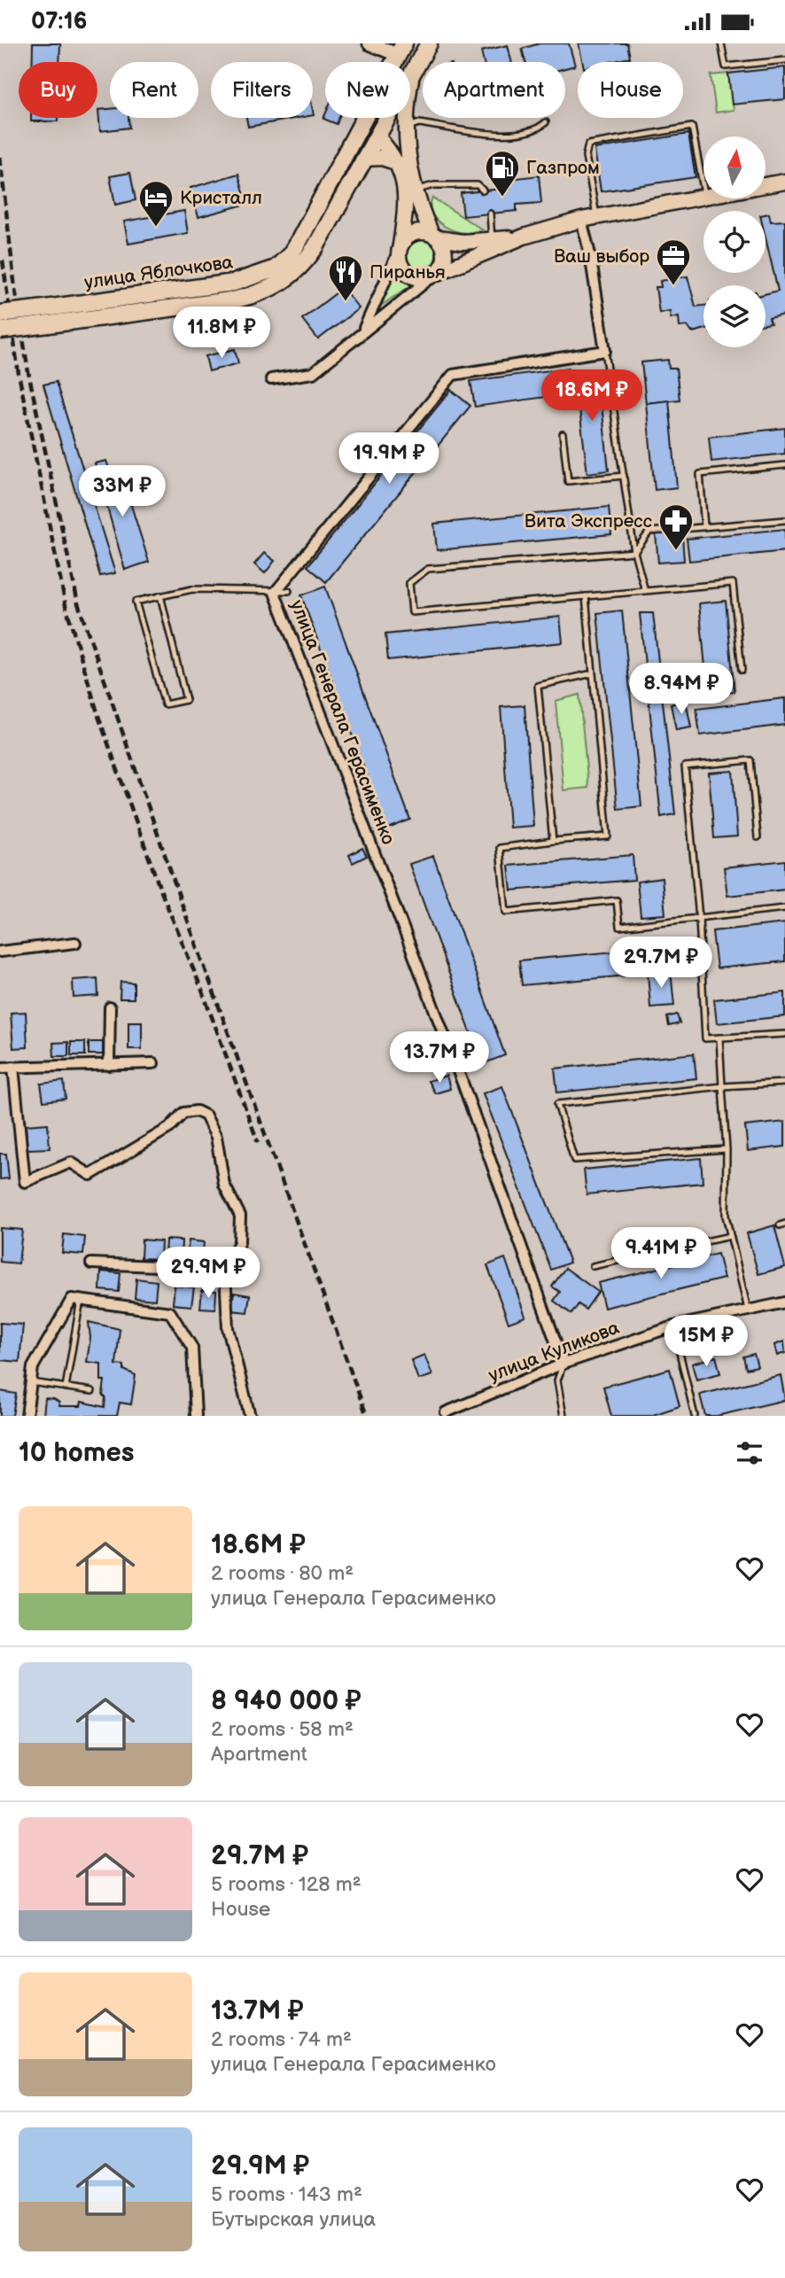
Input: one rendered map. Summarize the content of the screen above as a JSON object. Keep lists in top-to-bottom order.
{
  "streets": {
    "main road": ["улица Яблочкова"],
    "street": ["улица Генерала Герасименко", "улица Куликова"]
  },
  "crossings": [
    ["улица Генерала Герасименко", "улица Куликова"]
  ],
  "places": {
    "fuel station": ["Газпром"],
    "hotel": ["Кристалл"],
    "office": ["Ваш выбор"],
    "restaurant": ["Пиранья"],
    "pharmacy": ["Вита Экспресс"]
  },
  "north": "top",
  "page": {
    "status": "07:16",
    "chip": [
      "Buy",
      "Rent",
      "Filters",
      "New",
      "Apartment",
      "House"
    ],
    "price": [
      "11.8M ₽",
      "18.6M ₽",
      "19.9M ₽",
      "33M ₽",
      "8.94M ₽",
      "29.7M ₽",
      "13.7M ₽",
      "9.41M ₽",
      "29.9M ₽",
      "15M ₽"
    ],
    "heading": "10 homes",
    "list": [
      {
        "name": "18.6M ₽",
        "note": "2 rooms · 80 m² · улица Генерала Герасименко"
      },
      {
        "name": "8 940 000 ₽",
        "note": "2 rooms · 58 m² · Apartment"
      },
      {
        "name": "29.7M ₽",
        "note": "5 rooms · 128 m² · House"
      },
      {
        "name": "13.7M ₽",
        "note": "2 rooms · 74 m² · улица Генерала Герасименко"
      },
      {
        "name": "29.9M ₽",
        "note": "5 rooms · 143 m² · Бутырская улица"
      }
    ]
  }
}
